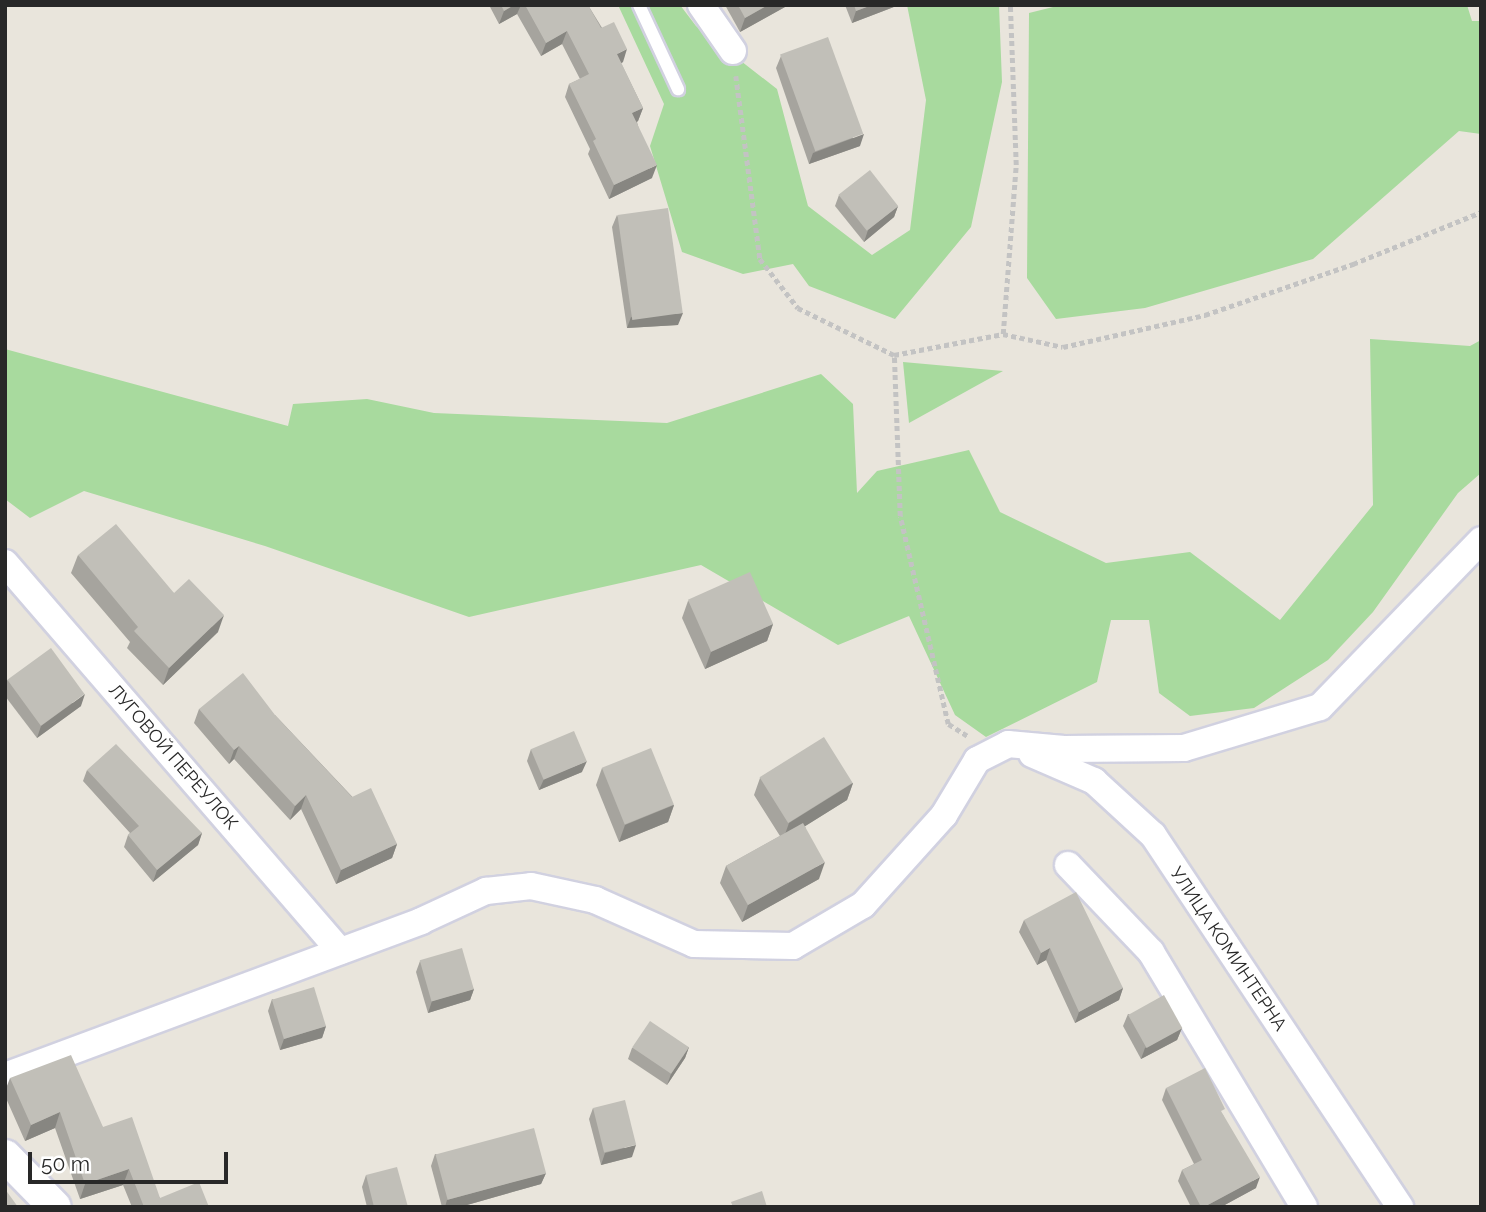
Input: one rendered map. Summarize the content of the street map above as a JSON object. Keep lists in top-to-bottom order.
{
  "streets": {
    "street": ["ЛУГОВОЙ ПЕРЕУЛОК", "УЛИЦА КОМИНТЕРНА"]
  },
  "scale_bar": "50 m"
}
